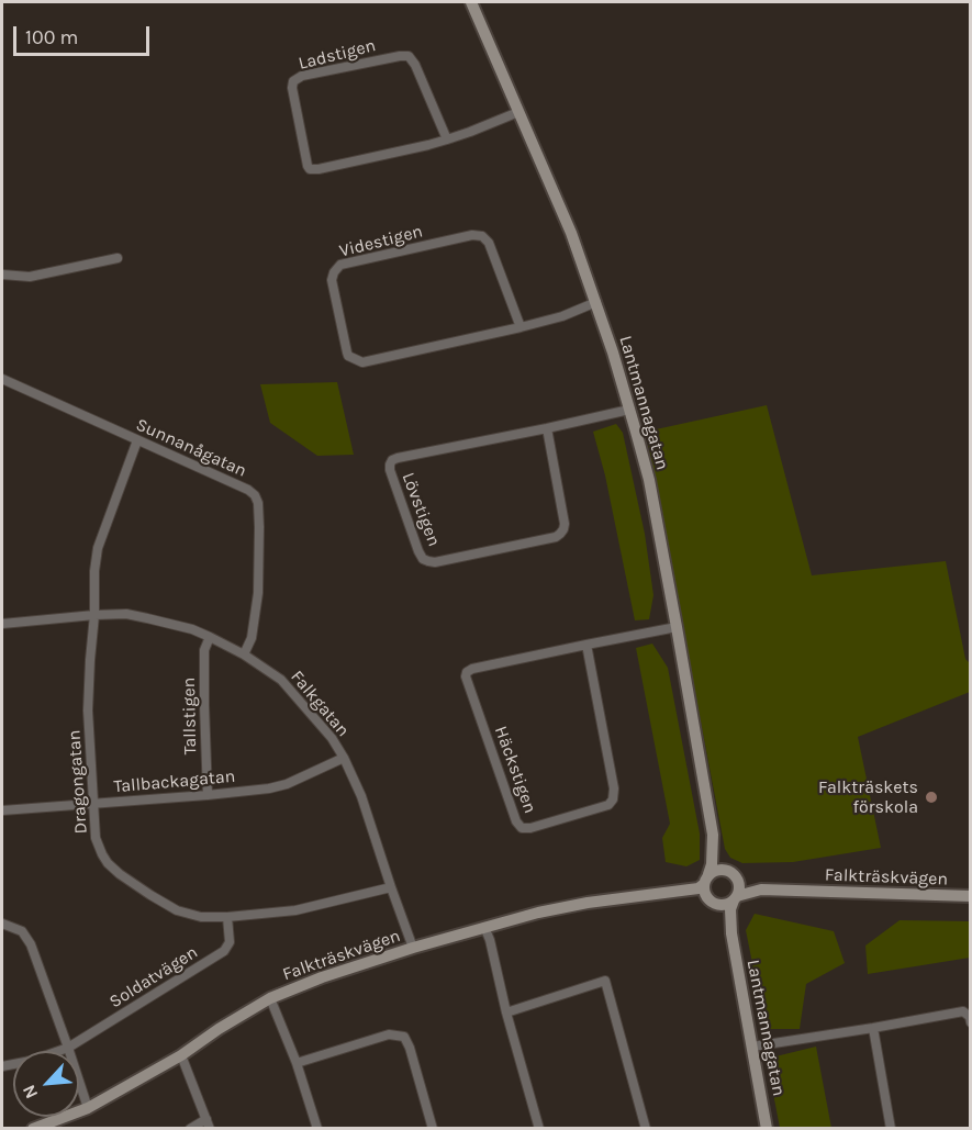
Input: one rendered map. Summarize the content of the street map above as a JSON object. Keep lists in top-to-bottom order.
{
  "streets": {
    "street": [
      "Ladstigen",
      "Videstigen",
      "Lantmannagatan",
      "Sunnanågatan",
      "Lövstigen",
      "Falkgatan",
      "Tallstigen",
      "Häckstigen",
      "Dragongatan",
      "Tallbackagatan",
      "Falkträskvägen",
      "Soldatvägen"
    ]
  },
  "crossings": [
    ["Ladstigen", "Lantmannagatan"],
    ["Videstigen", "Lantmannagatan"],
    ["Lantmannagatan", "Lövstigen"],
    ["Lantmannagatan", "Häckstigen"],
    ["Lantmannagatan", "Falkträskvägen"],
    ["Sunnanågatan", "Falkgatan"],
    ["Sunnanågatan", "Dragongatan"],
    ["Falkgatan", "Tallstigen"],
    ["Falkgatan", "Dragongatan"],
    ["Falkgatan", "Tallbackagatan"],
    ["Falkgatan", "Falkträskvägen"],
    ["Tallstigen", "Tallbackagatan"],
    ["Dragongatan", "Tallbackagatan"],
    ["Dragongatan", "Soldatvägen"]
  ],
  "places": ["Falkträskets förskola"],
  "scale_bar": "100 m",
  "north": "bottom left"
}
